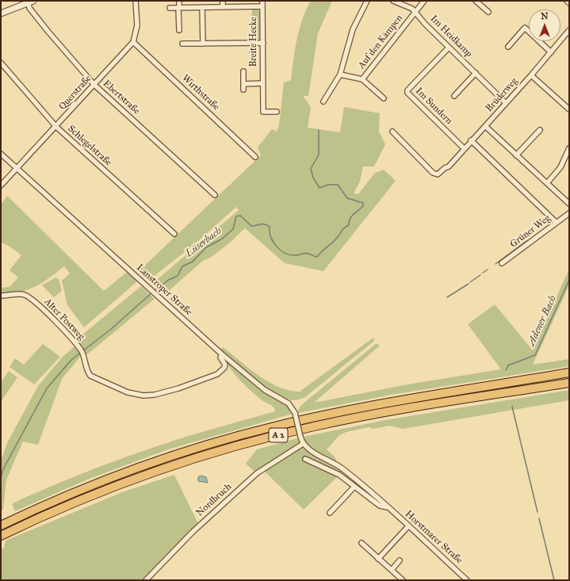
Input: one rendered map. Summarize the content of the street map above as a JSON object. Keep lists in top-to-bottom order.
{
  "streets": {
    "highway": ["A 2"],
    "street": [
      "Im Heidkamp",
      "Breite Hecke",
      "Auf den Kämpen",
      "Querstraße",
      "Wirthstraße",
      "Brüderweg",
      "Ebertstraße",
      "Im Sundern",
      "Schlegelstraße",
      "Grüner Weg",
      "Lanstroper Straße",
      "Alter Postweg",
      "Nordbruch",
      "Horstmarer Straße"
    ]
  },
  "crossings": [
    ["Im Heidkamp", "Auf den Kämpen"],
    ["Im Heidkamp", "Brüderweg"],
    ["Im Heidkamp", "Im Sundern"],
    ["Querstraße", "Wirthstraße"],
    ["Querstraße", "Ebertstraße"],
    ["Querstraße", "Schlegelstraße"],
    ["Querstraße", "Lanstroper Straße"],
    ["Brüderweg", "Im Sundern"],
    ["Lanstroper Straße", "Alter Postweg"],
    ["Lanstroper Straße", "Nordbruch"],
    ["Lanstroper Straße", "Horstmarer Straße"],
    ["Nordbruch", "Horstmarer Straße"]
  ],
  "water": ["Lüserbach", "Adener Bach"],
  "north": "top"
}
